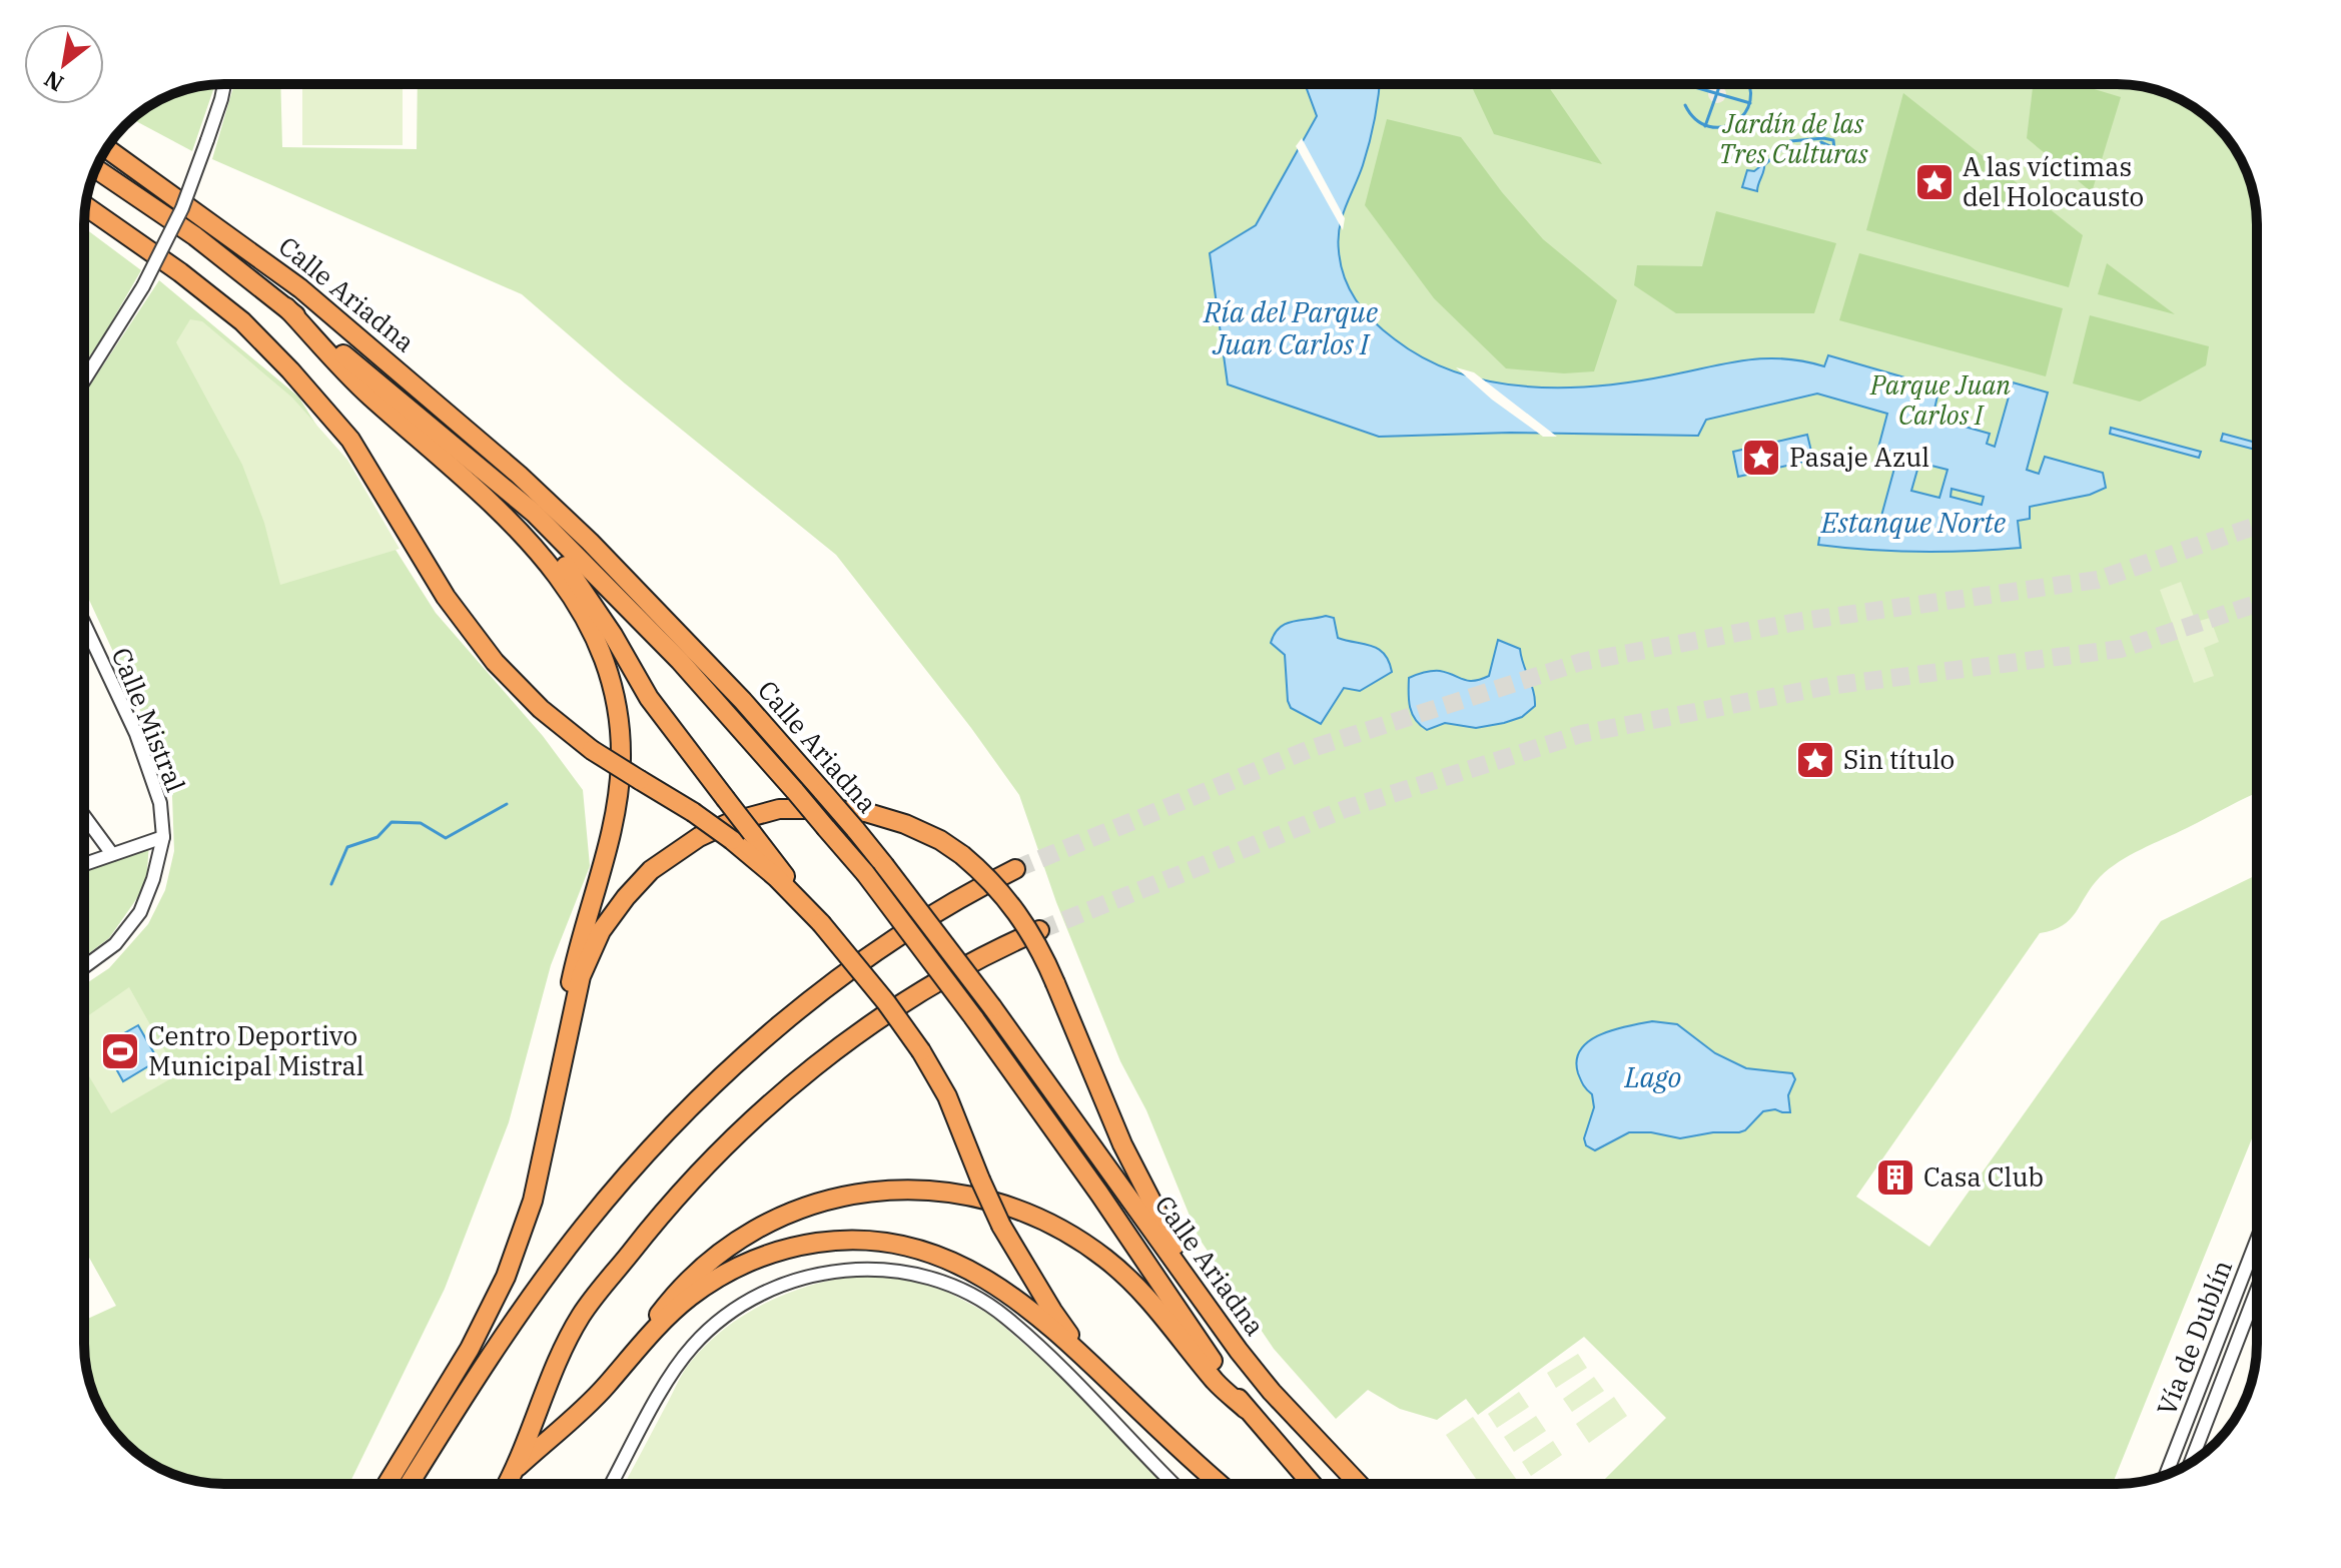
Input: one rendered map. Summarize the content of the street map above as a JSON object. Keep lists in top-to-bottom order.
{
  "streets": {
    "highway": ["Calle Ariadna"],
    "street": ["Calle Mistral", "Vía de Dublín"]
  },
  "water": ["Ría del Parque Juan Carlos I", "Estanque Norte", "Lago"],
  "parks": ["Jardín de las Tres Culturas", "Parque Juan Carlos I"],
  "places": {
    "place": ["A las víctimas del Holocausto", "Pasaje Azul", "Sin título"],
    "sports": ["Centro Deportivo Municipal Mistral"],
    "building": ["Casa Club"]
  },
  "north": "bottom left"
}
